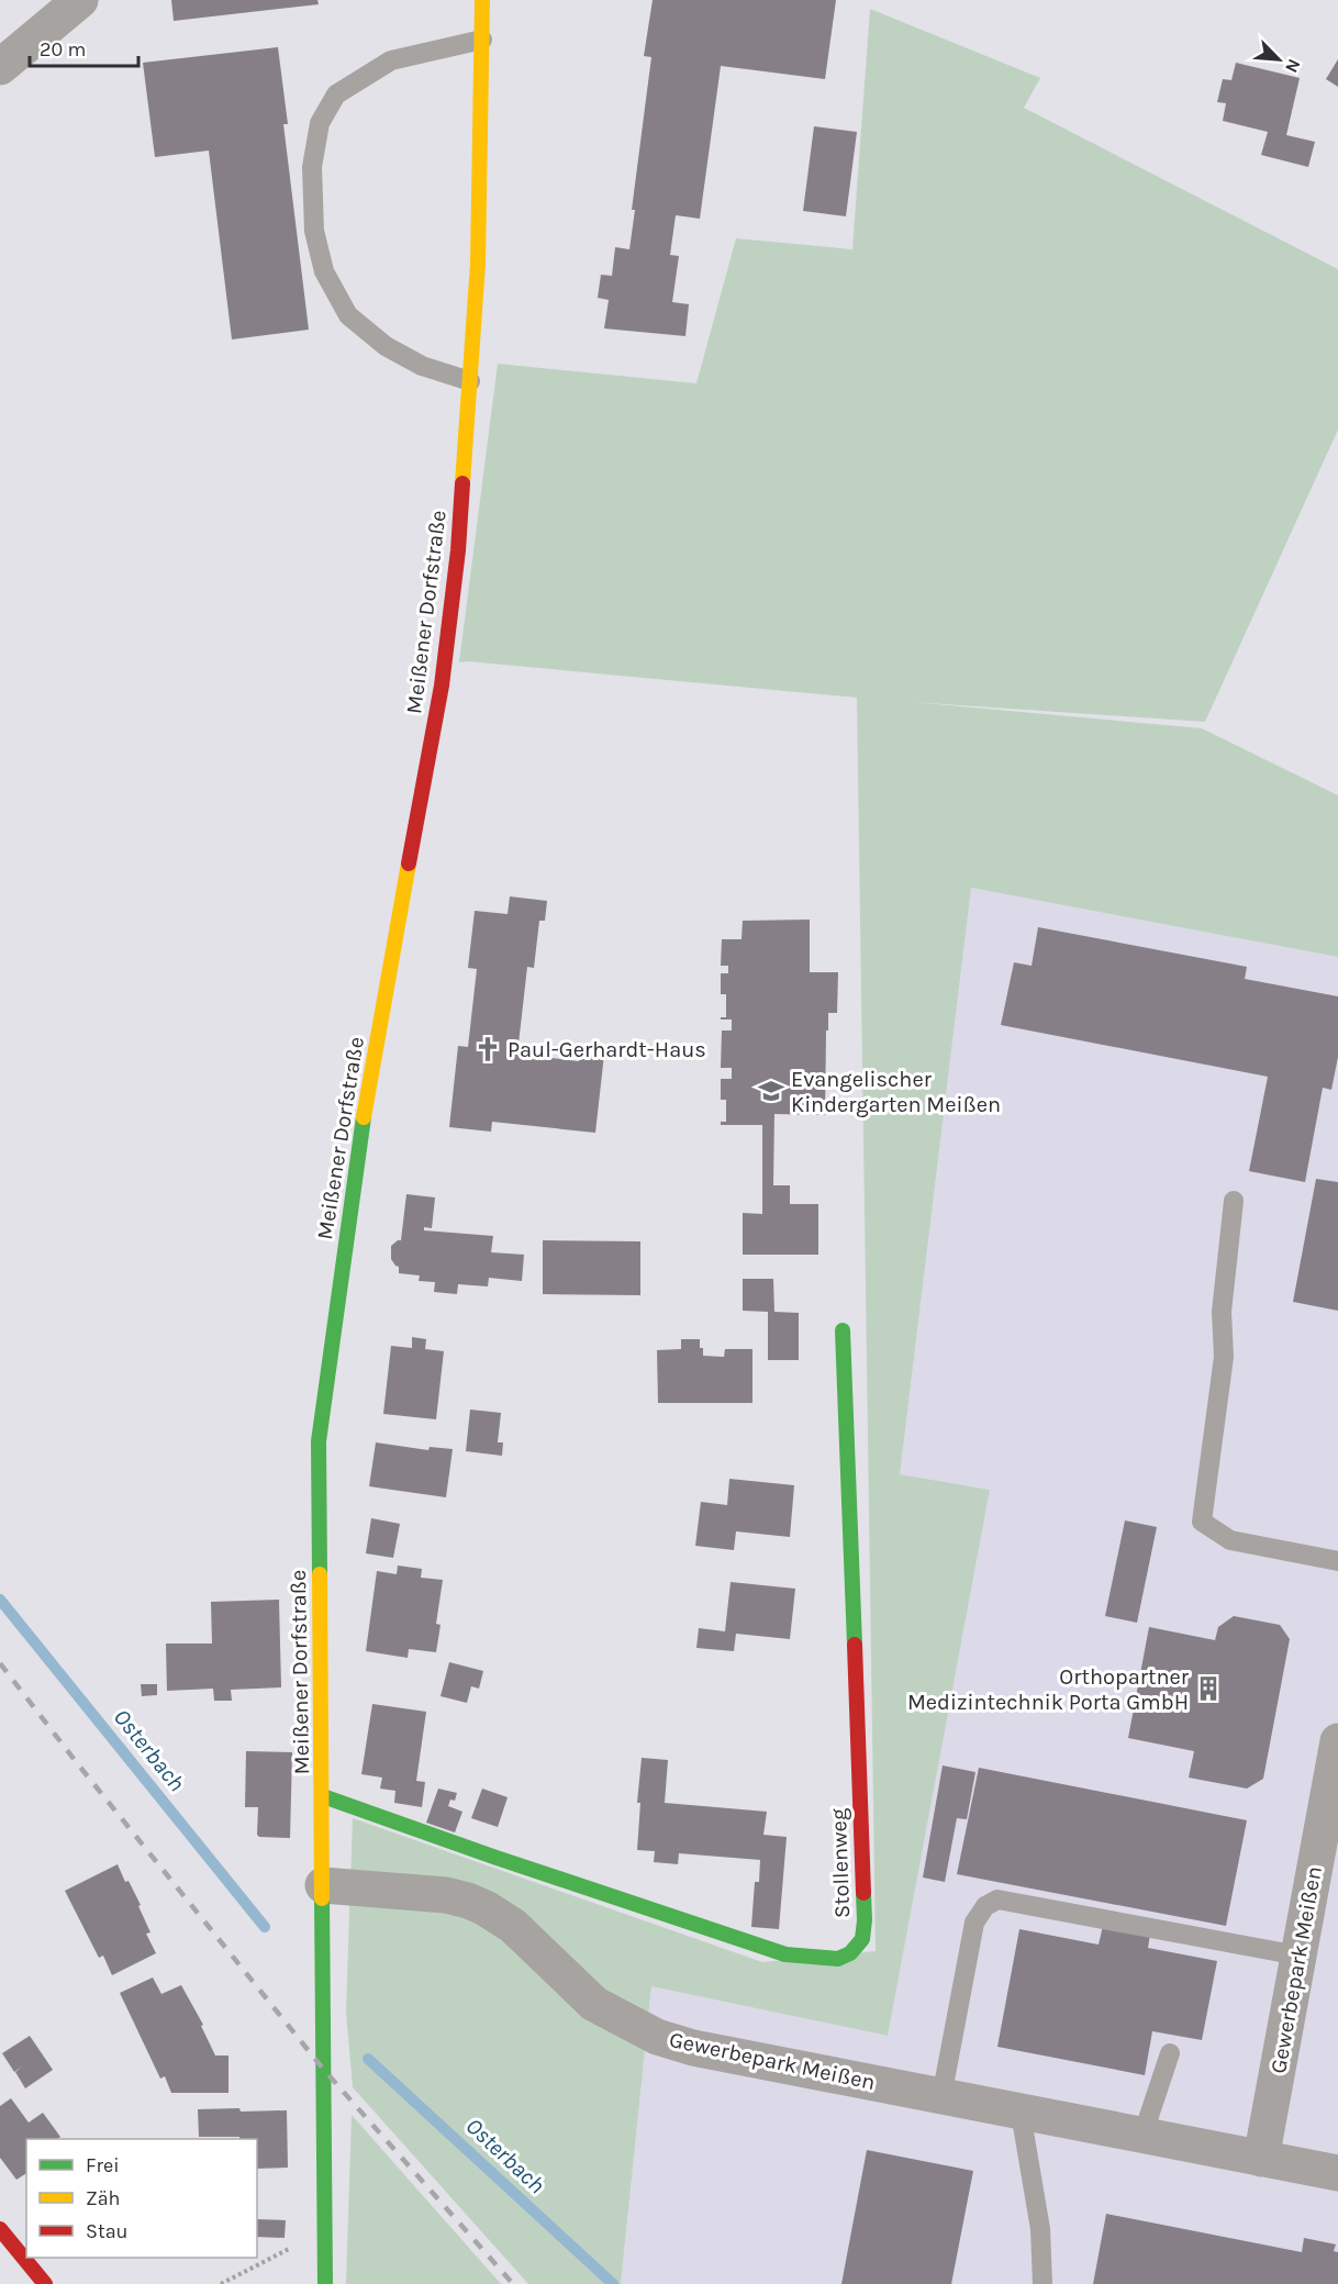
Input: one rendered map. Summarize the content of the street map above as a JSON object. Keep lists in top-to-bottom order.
{
  "streets": {
    "street": ["Meißener Dorfstraße", "Stollenweg", "Gewerbepark Meißen"]
  },
  "crossings": [
    ["Meißener Dorfstraße", "Stollenweg"],
    ["Meißener Dorfstraße", "Gewerbepark Meißen"]
  ],
  "water": ["Osterbach"],
  "places": {
    "church": ["Paul-Gerhardt-Haus"],
    "school or university": ["Evangelischer Kindergarten Meißen"],
    "building": ["Orthopartner Medizintechnik Porta GmbH"]
  },
  "legend": ["Frei", "Zäh", "Stau"],
  "scale_bar": "20 m",
  "north": "bottom right"
}
